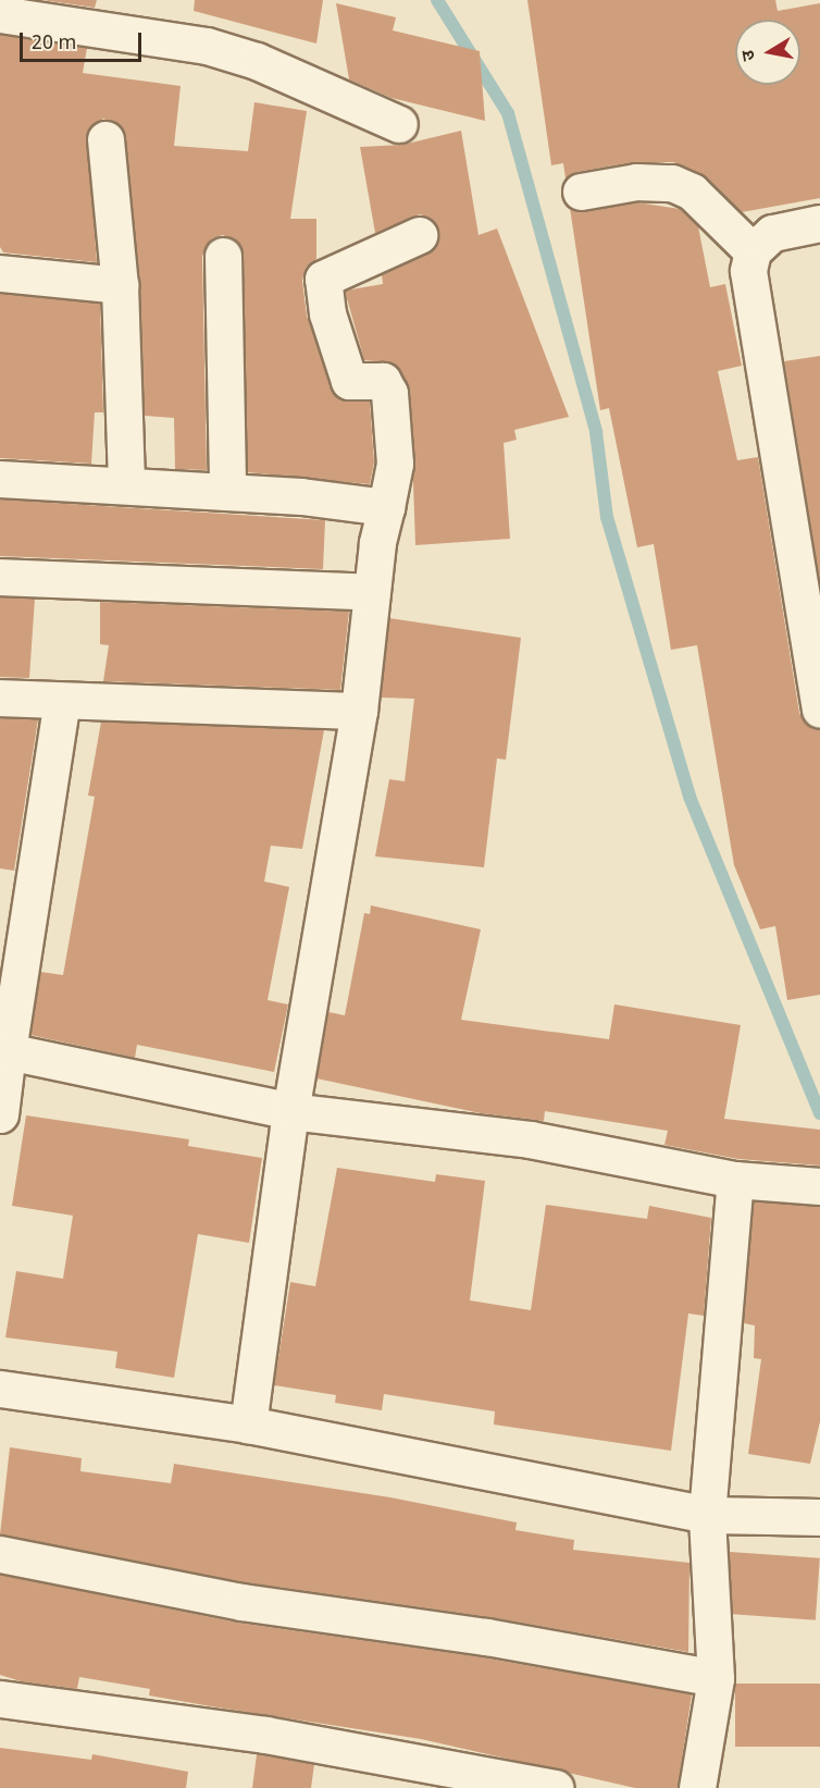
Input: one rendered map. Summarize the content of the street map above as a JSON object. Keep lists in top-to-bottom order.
{
  "scale_bar": "20 m",
  "north": "left"
}
